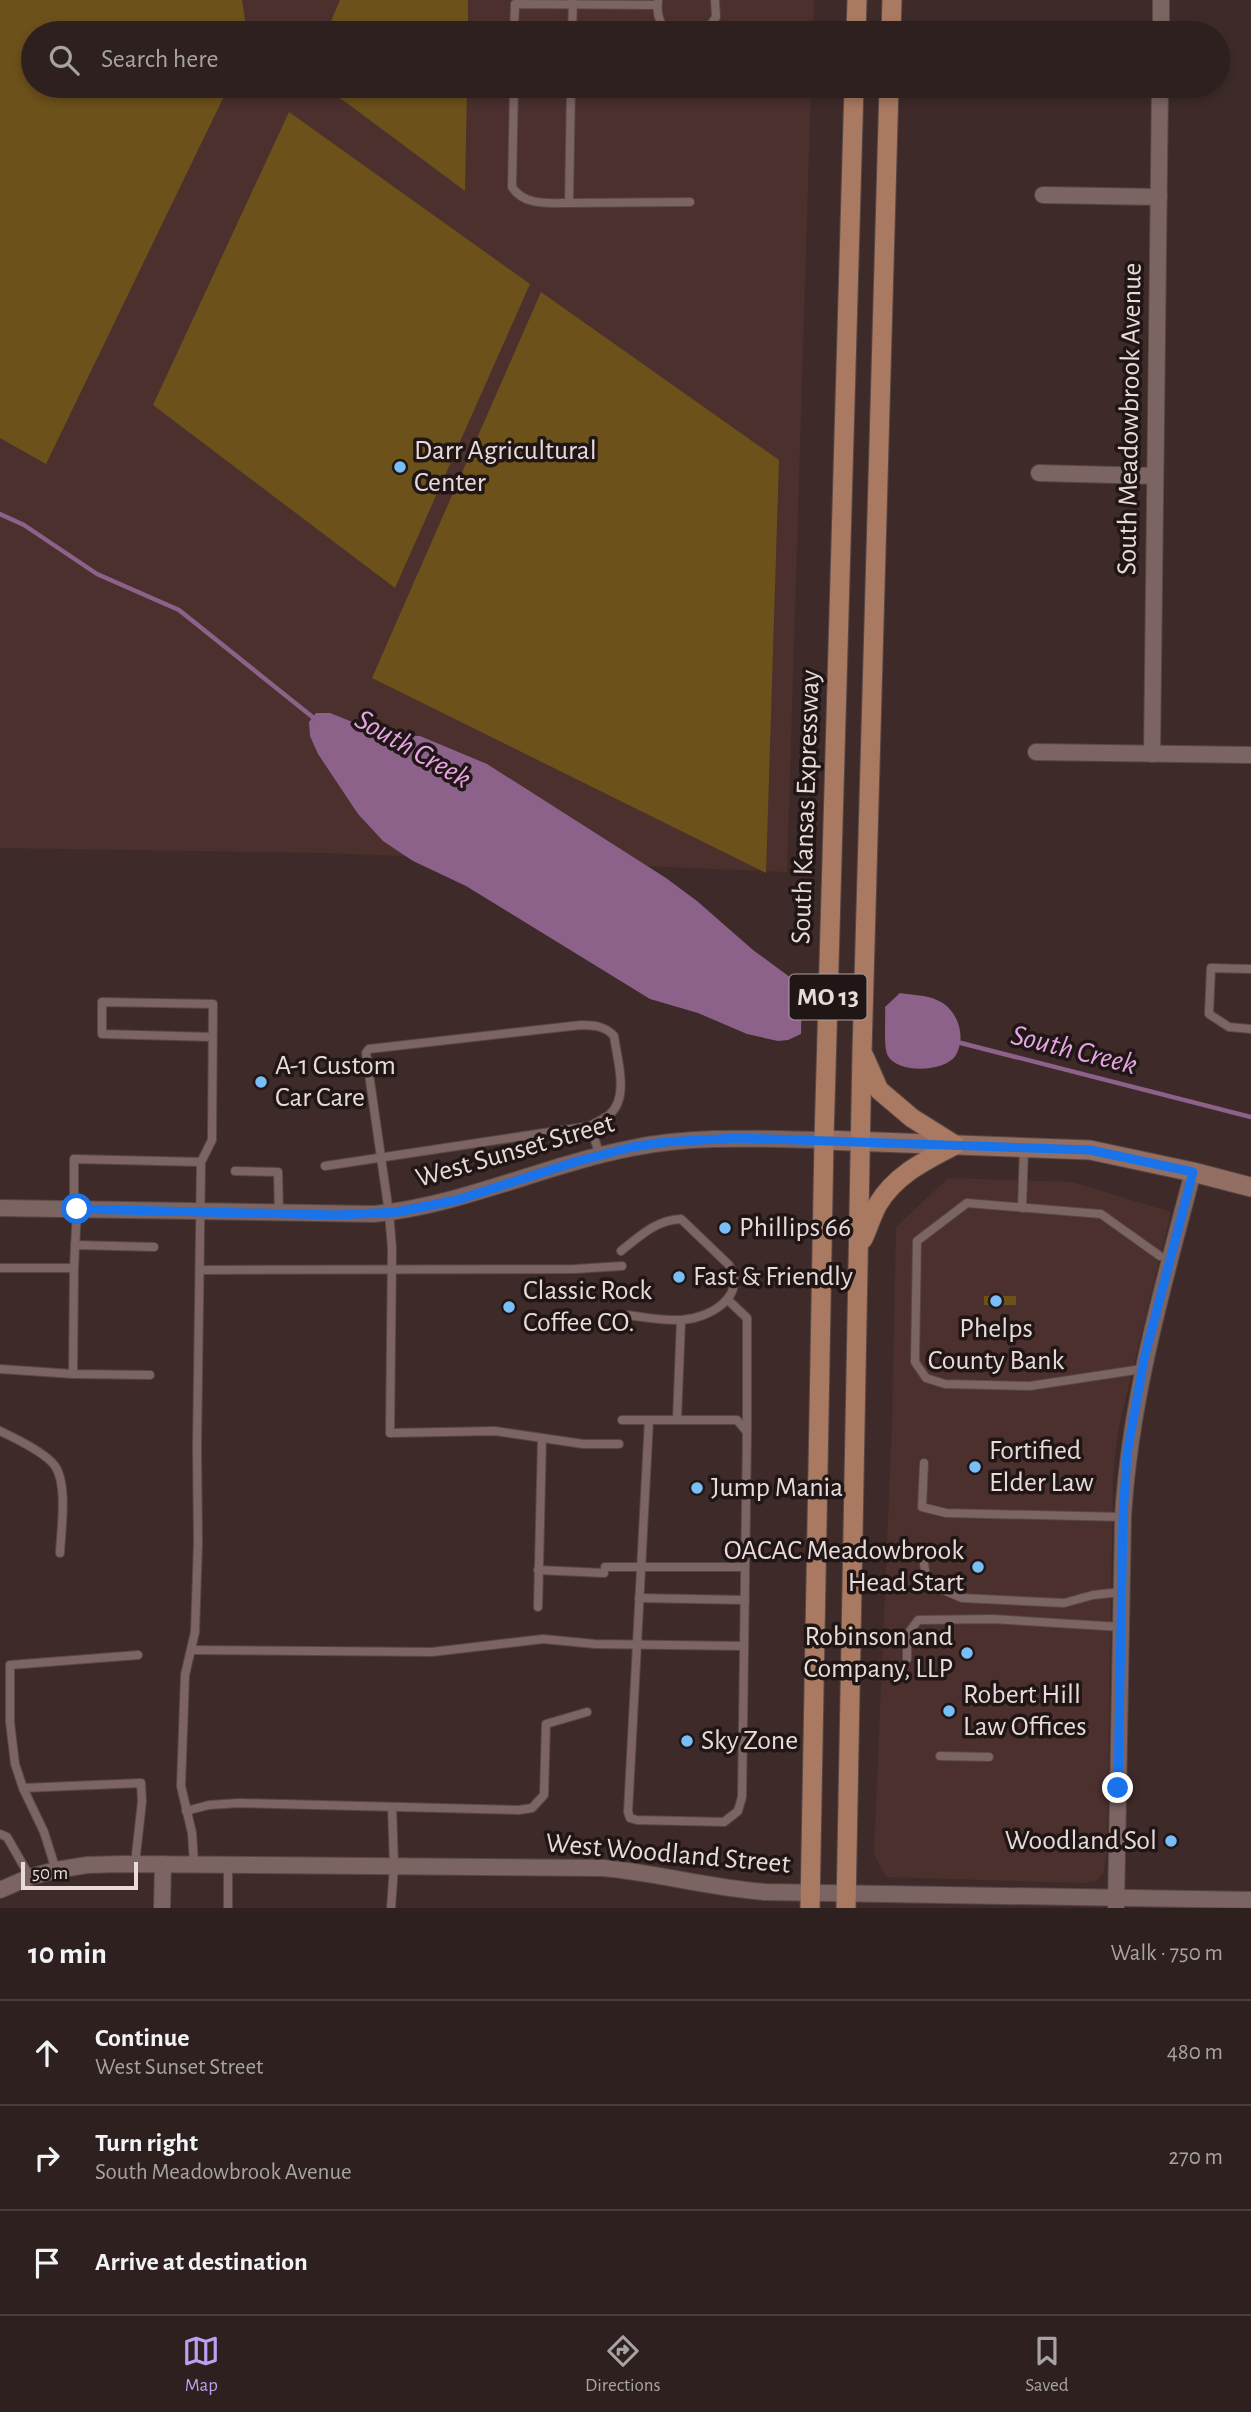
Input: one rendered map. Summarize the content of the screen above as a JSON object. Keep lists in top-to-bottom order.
{
  "streets": {
    "main road": ["South Kansas Expressway", "MO 13", "West Sunset Street"],
    "street": ["South Meadowbrook Avenue", "West Woodland Street"]
  },
  "crossings": [
    ["South Kansas Expressway", "West Sunset Street"],
    ["South Kansas Expressway", "West Woodland Street"],
    ["MO 13", "West Sunset Street"],
    ["MO 13", "West Woodland Street"]
  ],
  "water": ["South Creek"],
  "places": [
    "Darr Agricultural Center",
    "A-1 Custom Car Care",
    "Phillips 66",
    "Fast & Friendly",
    "Phelps County Bank",
    "Classic Rock Coffee CO.",
    "Fortified Elder Law",
    "Jump Mania",
    "OACAC Meadowbrook Head Start",
    "Robinson and Company, LLP",
    "Robert Hill Law Offices",
    "Sky Zone",
    "Woodland Sol"
  ],
  "scale_bar": "50 m",
  "page": {
    "search": "Search here",
    "scale": "50 m",
    "heading": ["10 min", "Walk · 750 m"],
    "list": [
      ["Continue", "West Sunset Street", "480 m"],
      ["Turn right", "South Meadowbrook Avenue", "270 m"],
      "Arrive at destination"
    ],
    "nav": ["Map", "Directions", "Saved"]
  }
}
